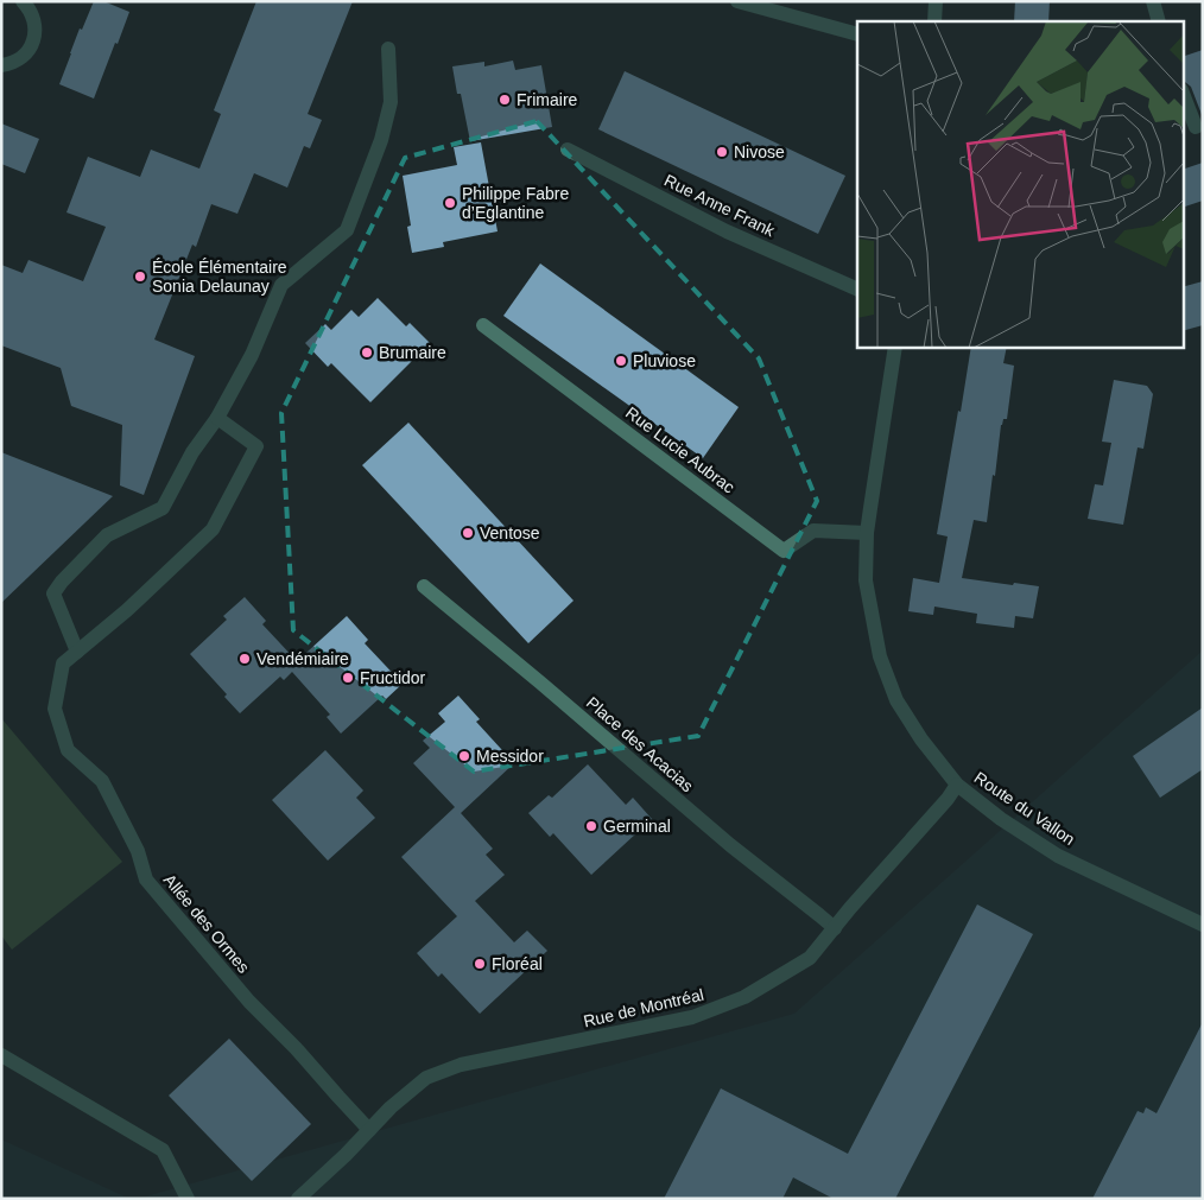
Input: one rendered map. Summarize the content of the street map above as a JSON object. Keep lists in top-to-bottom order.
{
  "streets": {
    "street": [
      "Rue Anne Frank",
      "Rue Lucie Aubrac",
      "Place des Acacias",
      "Route du Vallon",
      "Allée des Ormes",
      "Rue de Montréal"
    ]
  },
  "crossings": [
    ["Rue Lucie Aubrac", "Route du Vallon"],
    ["Place des Acacias", "Rue de Montréal"],
    ["Route du Vallon", "Rue de Montréal"],
    ["Allée des Ormes", "Rue de Montréal"]
  ],
  "places": [
    "Frimaire",
    "Nivose",
    "Philippe Fabre d’Eglantine",
    "École Élémentaire Sonia Delaunay",
    "Brumaire",
    "Pluviose",
    "Ventose",
    "Vendémiaire",
    "Fructidor",
    "Messidor",
    "Germinal",
    "Floréal"
  ]
}
